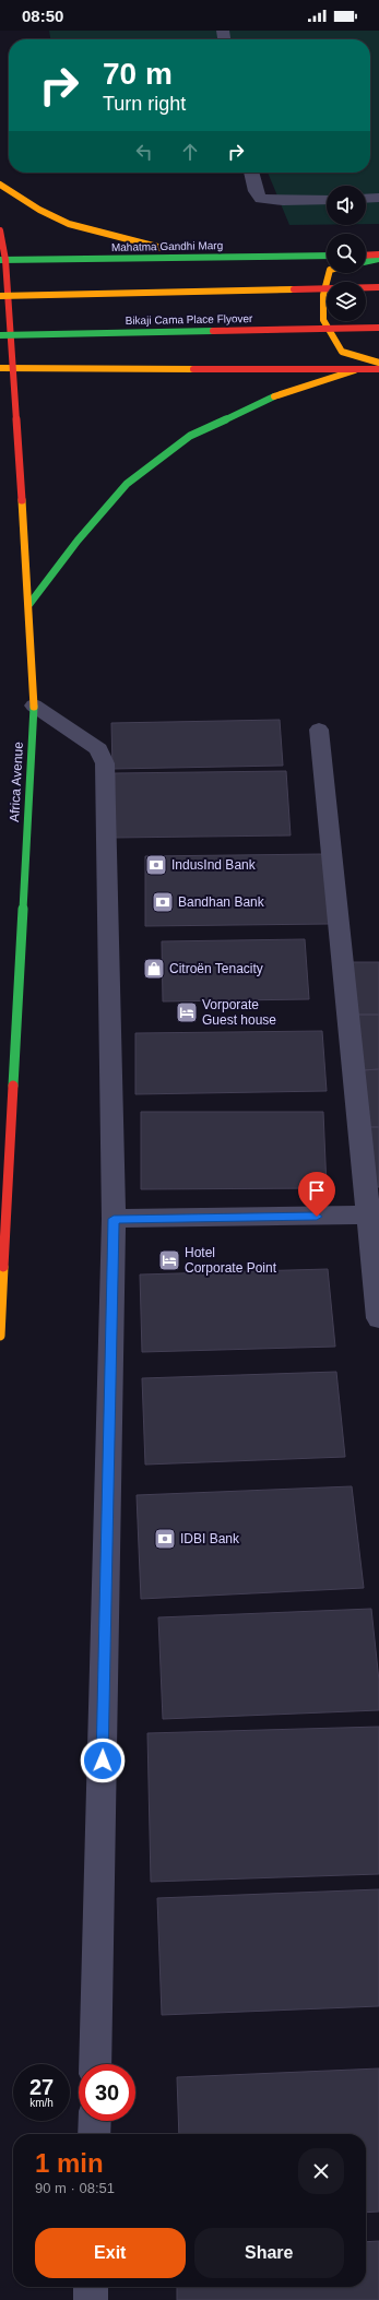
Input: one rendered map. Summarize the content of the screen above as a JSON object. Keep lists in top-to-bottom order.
{
  "streets": {
    "main road": ["Mahatma Gandhi Marg", "Bikaji Cama Place Flyover", "Africa Avenue"]
  },
  "crossings": [
    ["Mahatma Gandhi Marg", "Africa Avenue"]
  ],
  "places": {
    "bank": ["IndusInd Bank", "Bandhan Bank", "IDBI Bank"],
    "shop": ["Citroën Tenacity"],
    "hotel": ["Vorporate Guest house", "Hotel Corporate Point"]
  },
  "page": {
    "status": "08:50",
    "turn": ["70 m", "Turn right"],
    "speed": "27 km/h",
    "limit": "30",
    "heading": ["1 min", "90 m · 08:51"],
    "buttons": ["Exit", "Share"]
  }
}
